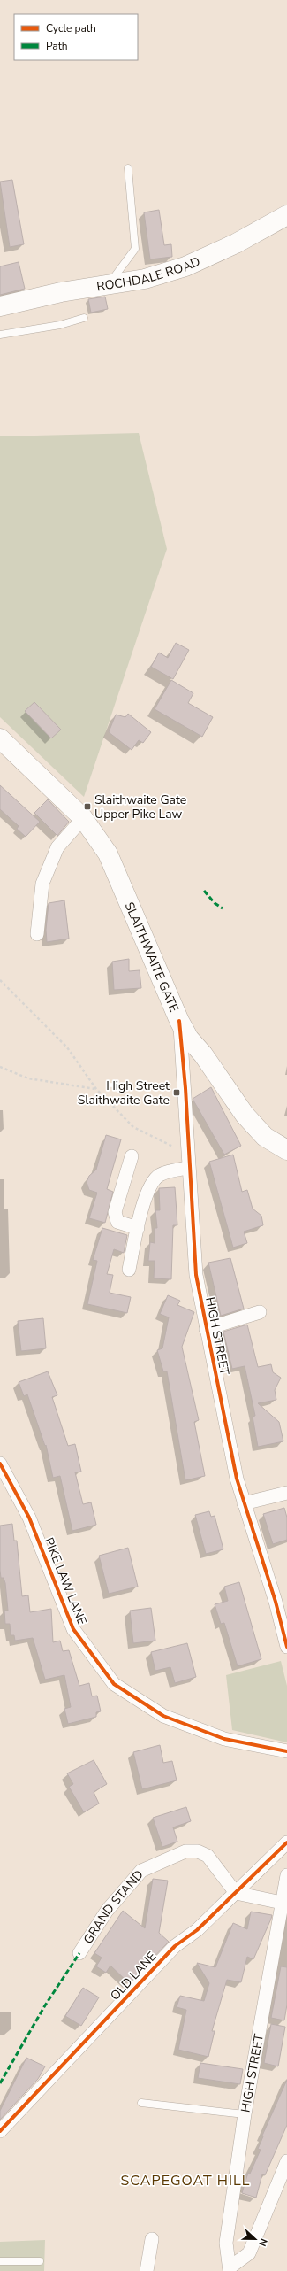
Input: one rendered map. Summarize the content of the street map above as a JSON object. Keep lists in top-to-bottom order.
{
  "streets": {
    "street": [
      "ROCHDALE ROAD",
      "SLAITHWAITE GATE",
      "HIGH STREET",
      "PIKE LAW LANE",
      "GRAND STAND",
      "OLD LANE"
    ]
  },
  "crossings": [
    ["SLAITHWAITE GATE", "HIGH STREET"],
    ["GRAND STAND", "OLD LANE"]
  ],
  "districts": ["SCAPEGOAT HILL"],
  "places": {
    "transit": ["Slaithwaite Gate Upper Pike Law", "High Street Slaithwaite Gate"]
  },
  "legend": ["Cycle path", "Path"],
  "north": "right"
}
